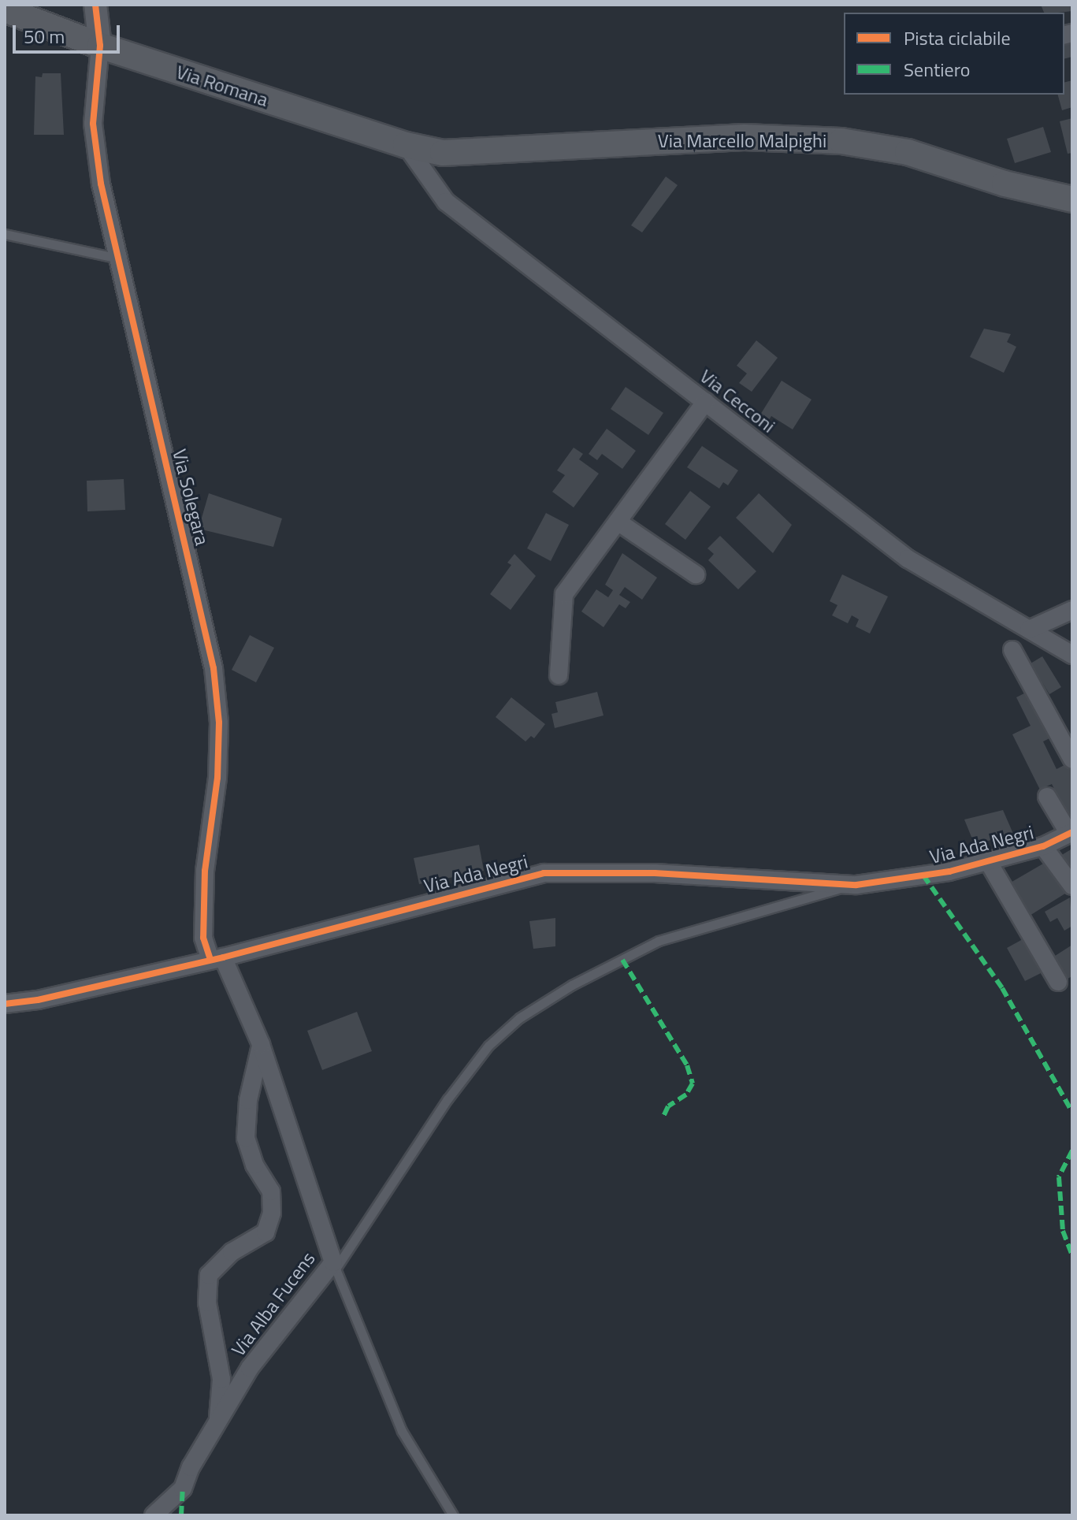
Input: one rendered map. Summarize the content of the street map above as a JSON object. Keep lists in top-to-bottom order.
{
  "streets": {
    "main road": ["Via Romana", "Via Marcello Malpighi"],
    "street": [
      "Via Cecconi",
      "Via Solegara",
      "Via Ada Negri",
      "Via Alba Fucens"
    ]
  },
  "crossings": [
    ["Via Romana", "Via Marcello Malpighi"],
    ["Via Romana", "Via Cecconi"],
    ["Via Romana", "Via Solegara"],
    ["Via Marcello Malpighi", "Via Cecconi"],
    ["Via Solegara", "Via Ada Negri"],
    ["Via Solegara", "Via Alba Fucens"],
    ["Via Ada Negri", "Via Alba Fucens"]
  ],
  "legend": ["Pista ciclabile", "Sentiero"],
  "scale_bar": "50 m"
}
